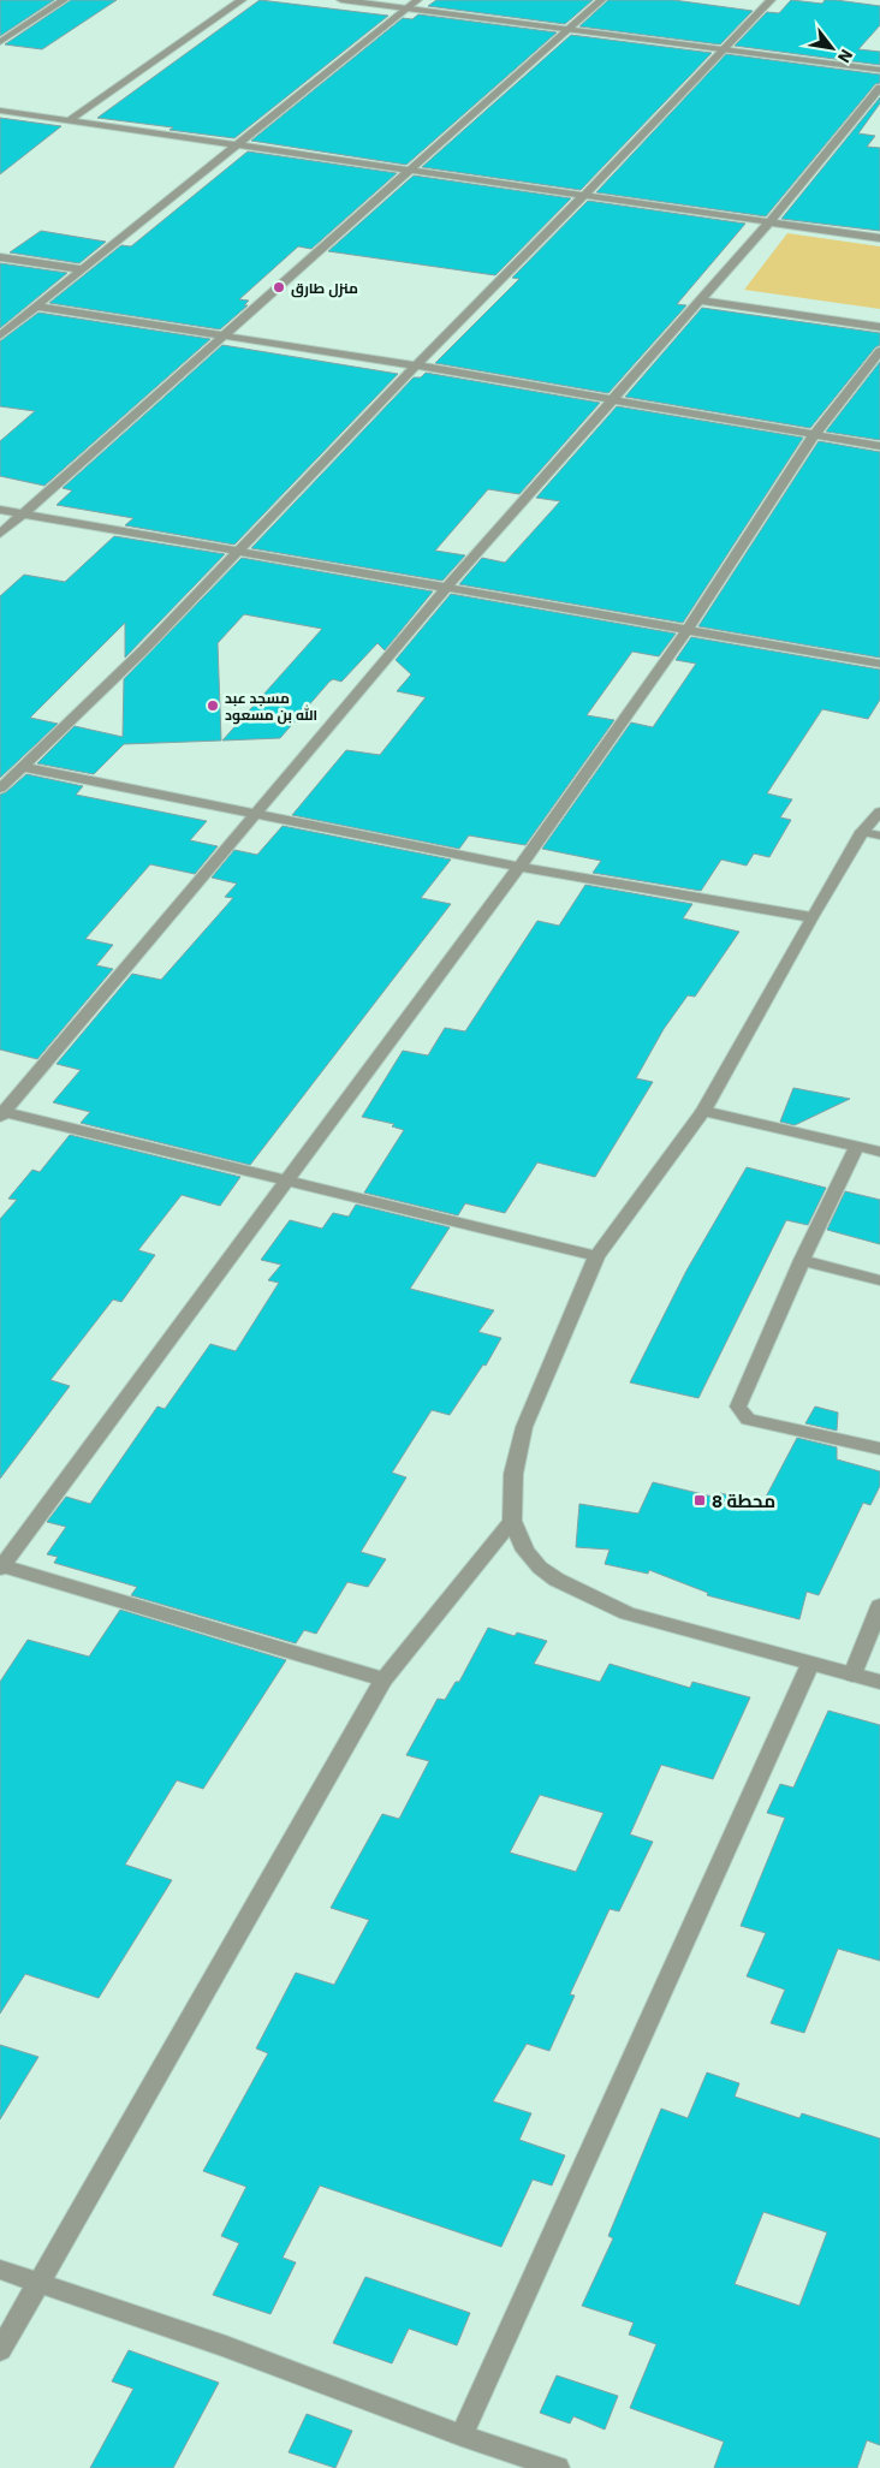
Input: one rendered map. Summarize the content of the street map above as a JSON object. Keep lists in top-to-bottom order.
{
  "places": {
    "other": ["منزل طارق", "مسجد عبد الله بن مسعود"],
    "transit": ["محطة 8"]
  },
  "north": "bottom right"
}
